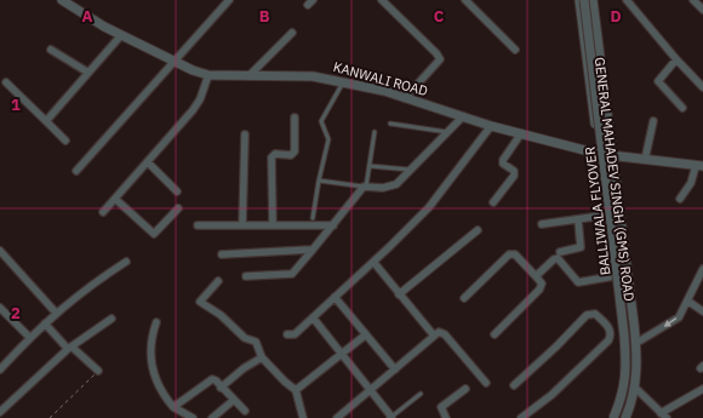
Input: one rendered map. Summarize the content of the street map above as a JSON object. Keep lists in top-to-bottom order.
{
  "streets": {
    "street": ["KANWALI ROAD", "GENERAL MAHADEV SINGH (GMS) ROAD", "BALLIWALA FLYOVER"]
  },
  "crossings": [
    ["KANWALI ROAD", "GENERAL MAHADEV SINGH (GMS) ROAD"],
    ["GENERAL MAHADEV SINGH (GMS) ROAD", "BALLIWALA FLYOVER"]
  ],
  "grid": {
    "columns": [
      "A",
      "B",
      "C",
      "D"
    ],
    "rows": ["1", "2"]
  }
}
